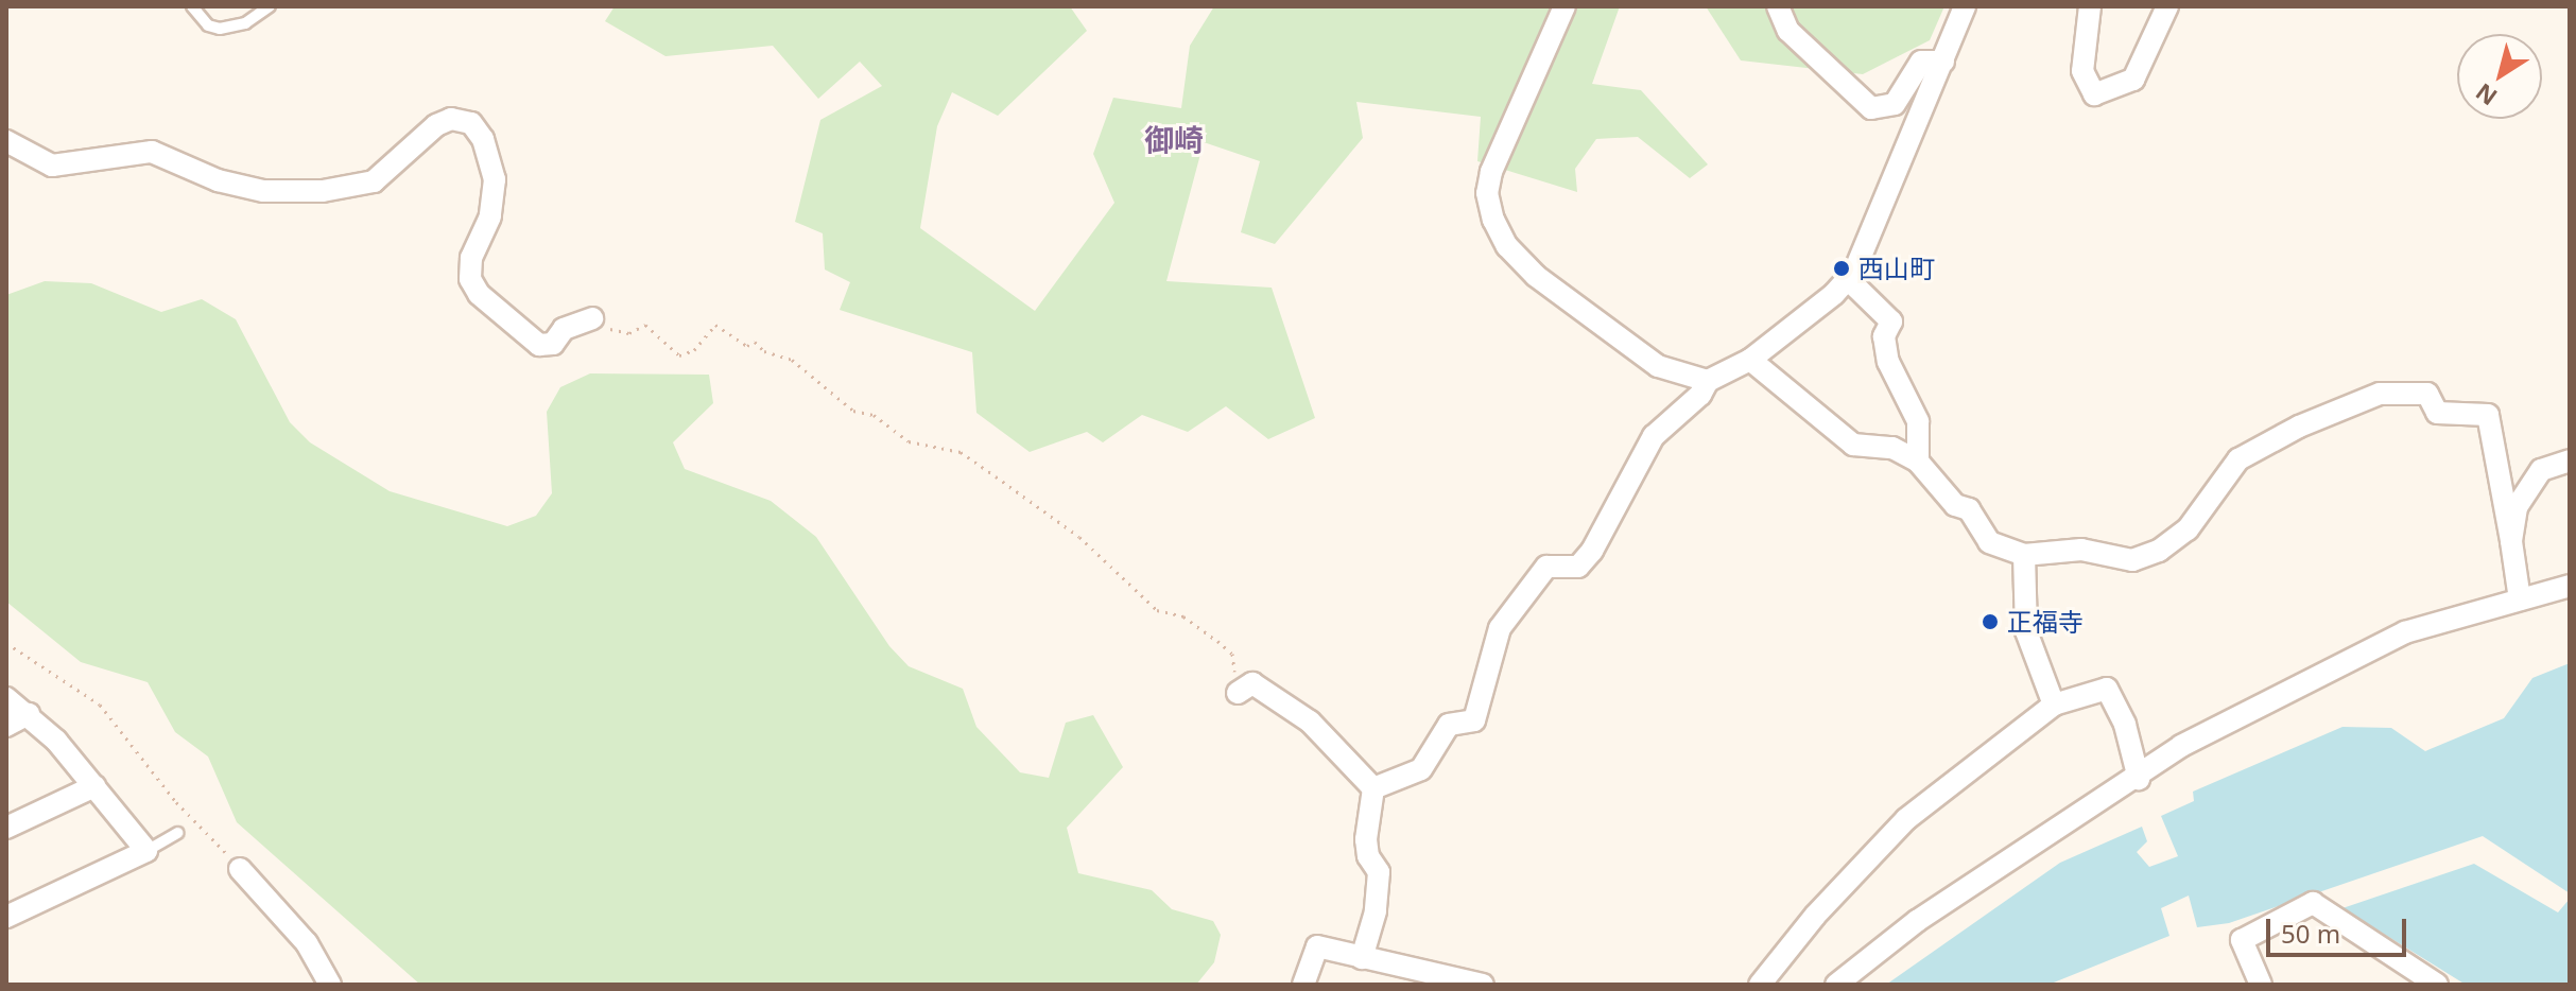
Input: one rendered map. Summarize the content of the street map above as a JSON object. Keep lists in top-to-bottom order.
{
  "districts": ["御崎"],
  "places": ["西山町", "正福寺"],
  "scale_bar": "50 m",
  "north": "bottom left"
}
